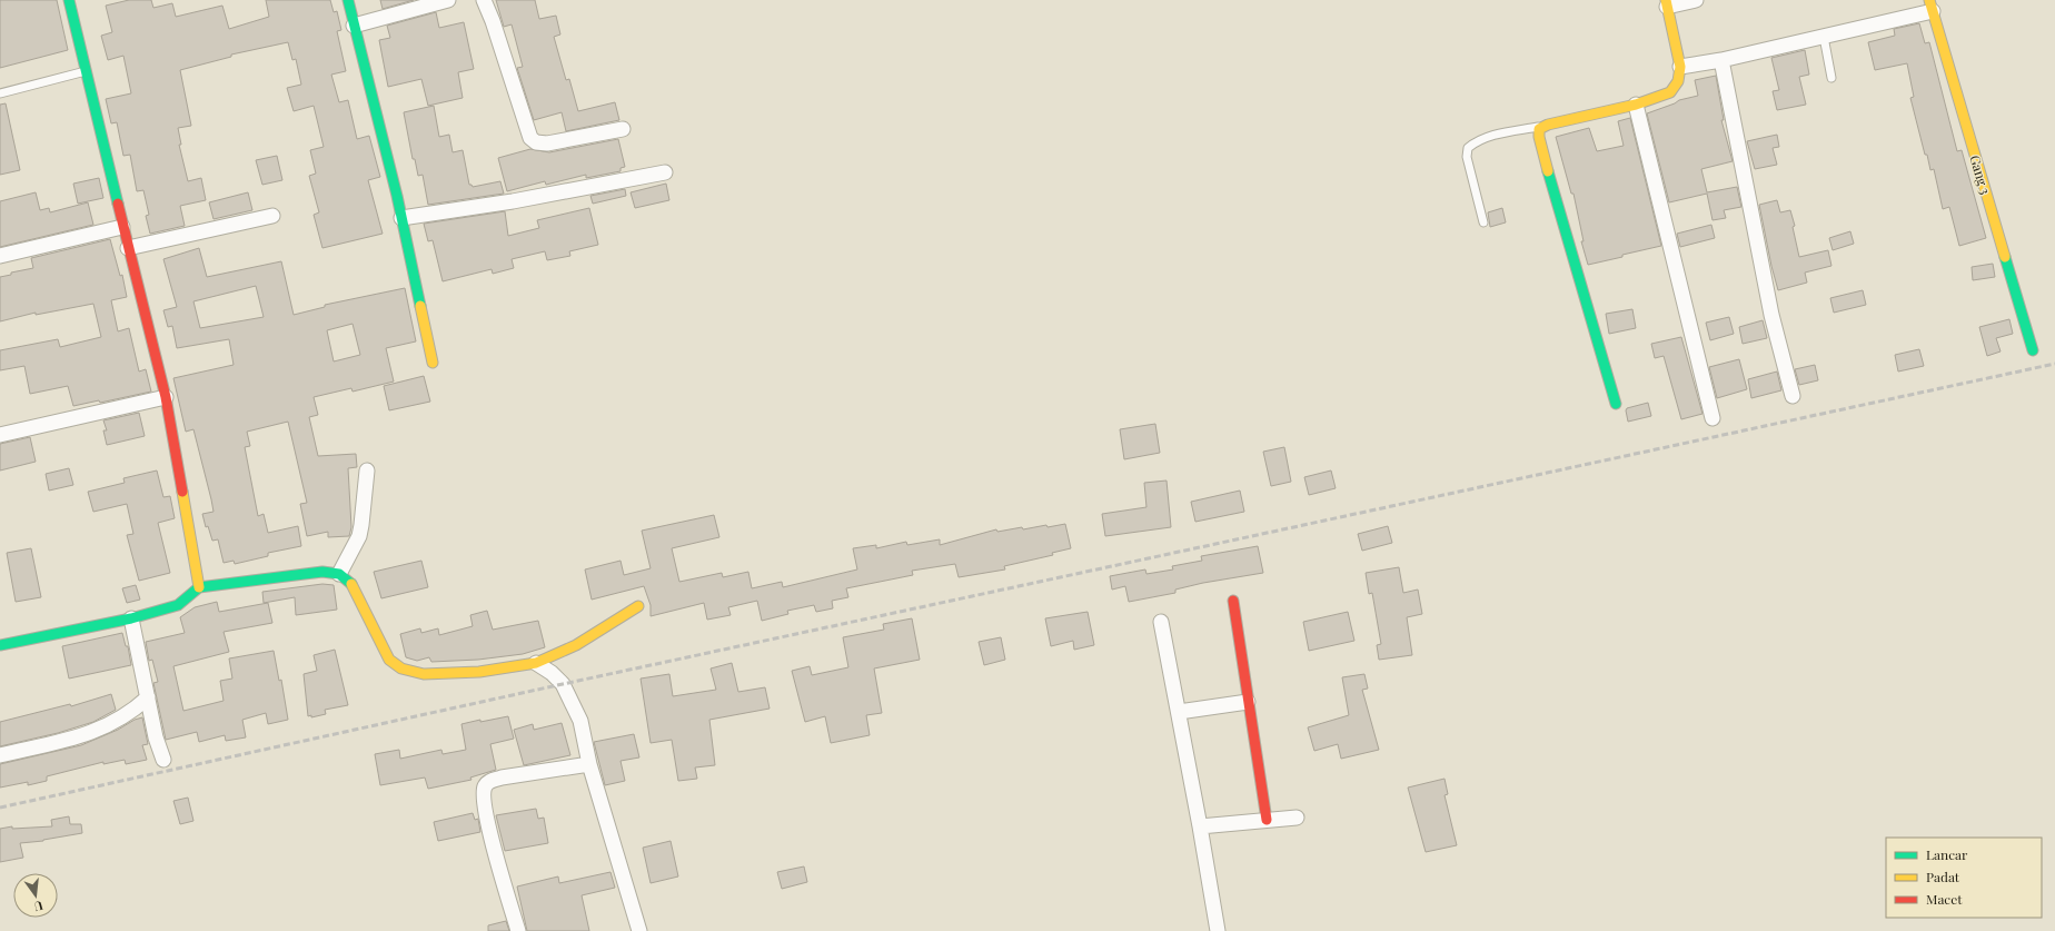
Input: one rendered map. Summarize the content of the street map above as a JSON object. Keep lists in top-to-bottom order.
{
  "streets": {
    "street": ["Gang 3"]
  },
  "legend": ["Lancar", "Padat", "Macet"],
  "north": "bottom"
}
